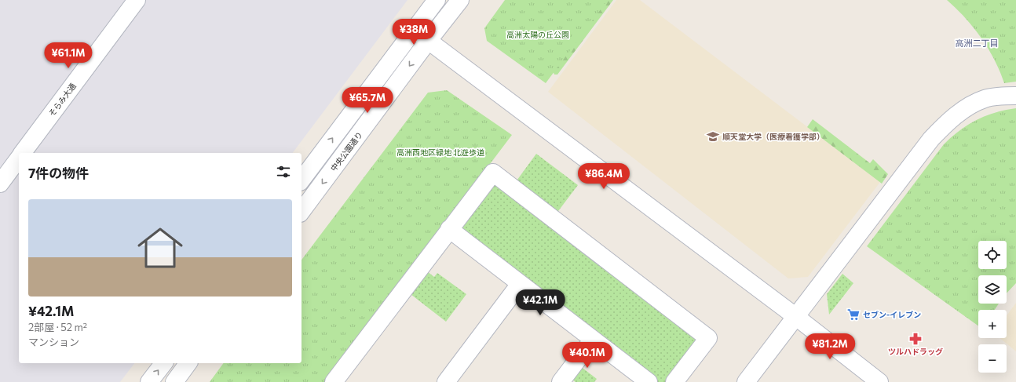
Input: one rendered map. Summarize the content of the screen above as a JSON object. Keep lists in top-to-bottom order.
{
  "streets": {
    "street": ["そらみ大通", "中央公園通り"]
  },
  "districts": ["高洲二丁目"],
  "parks": ["高洲太陽の丘公園", "高洲西地区緑地 北遊歩道"],
  "places": {
    "school or university": ["順天堂大学（医療看護学部）"],
    "supermarket": ["セブン-イレブン"],
    "pharmacy": ["ツルハドラッグ"]
  },
  "page": {
    "price": [
      "¥38M",
      "¥61.1M",
      "¥65.7M",
      "¥86.4M",
      "¥42.1M",
      "¥81.2M",
      "¥40.1M"
    ],
    "heading": "7件の物件",
    "list": [
      {
        "name": "¥42.1M",
        "note": "2部屋 · 52 m² · マンション"
      }
    ],
    "map_buttons": ["+", "−"]
  }
}
